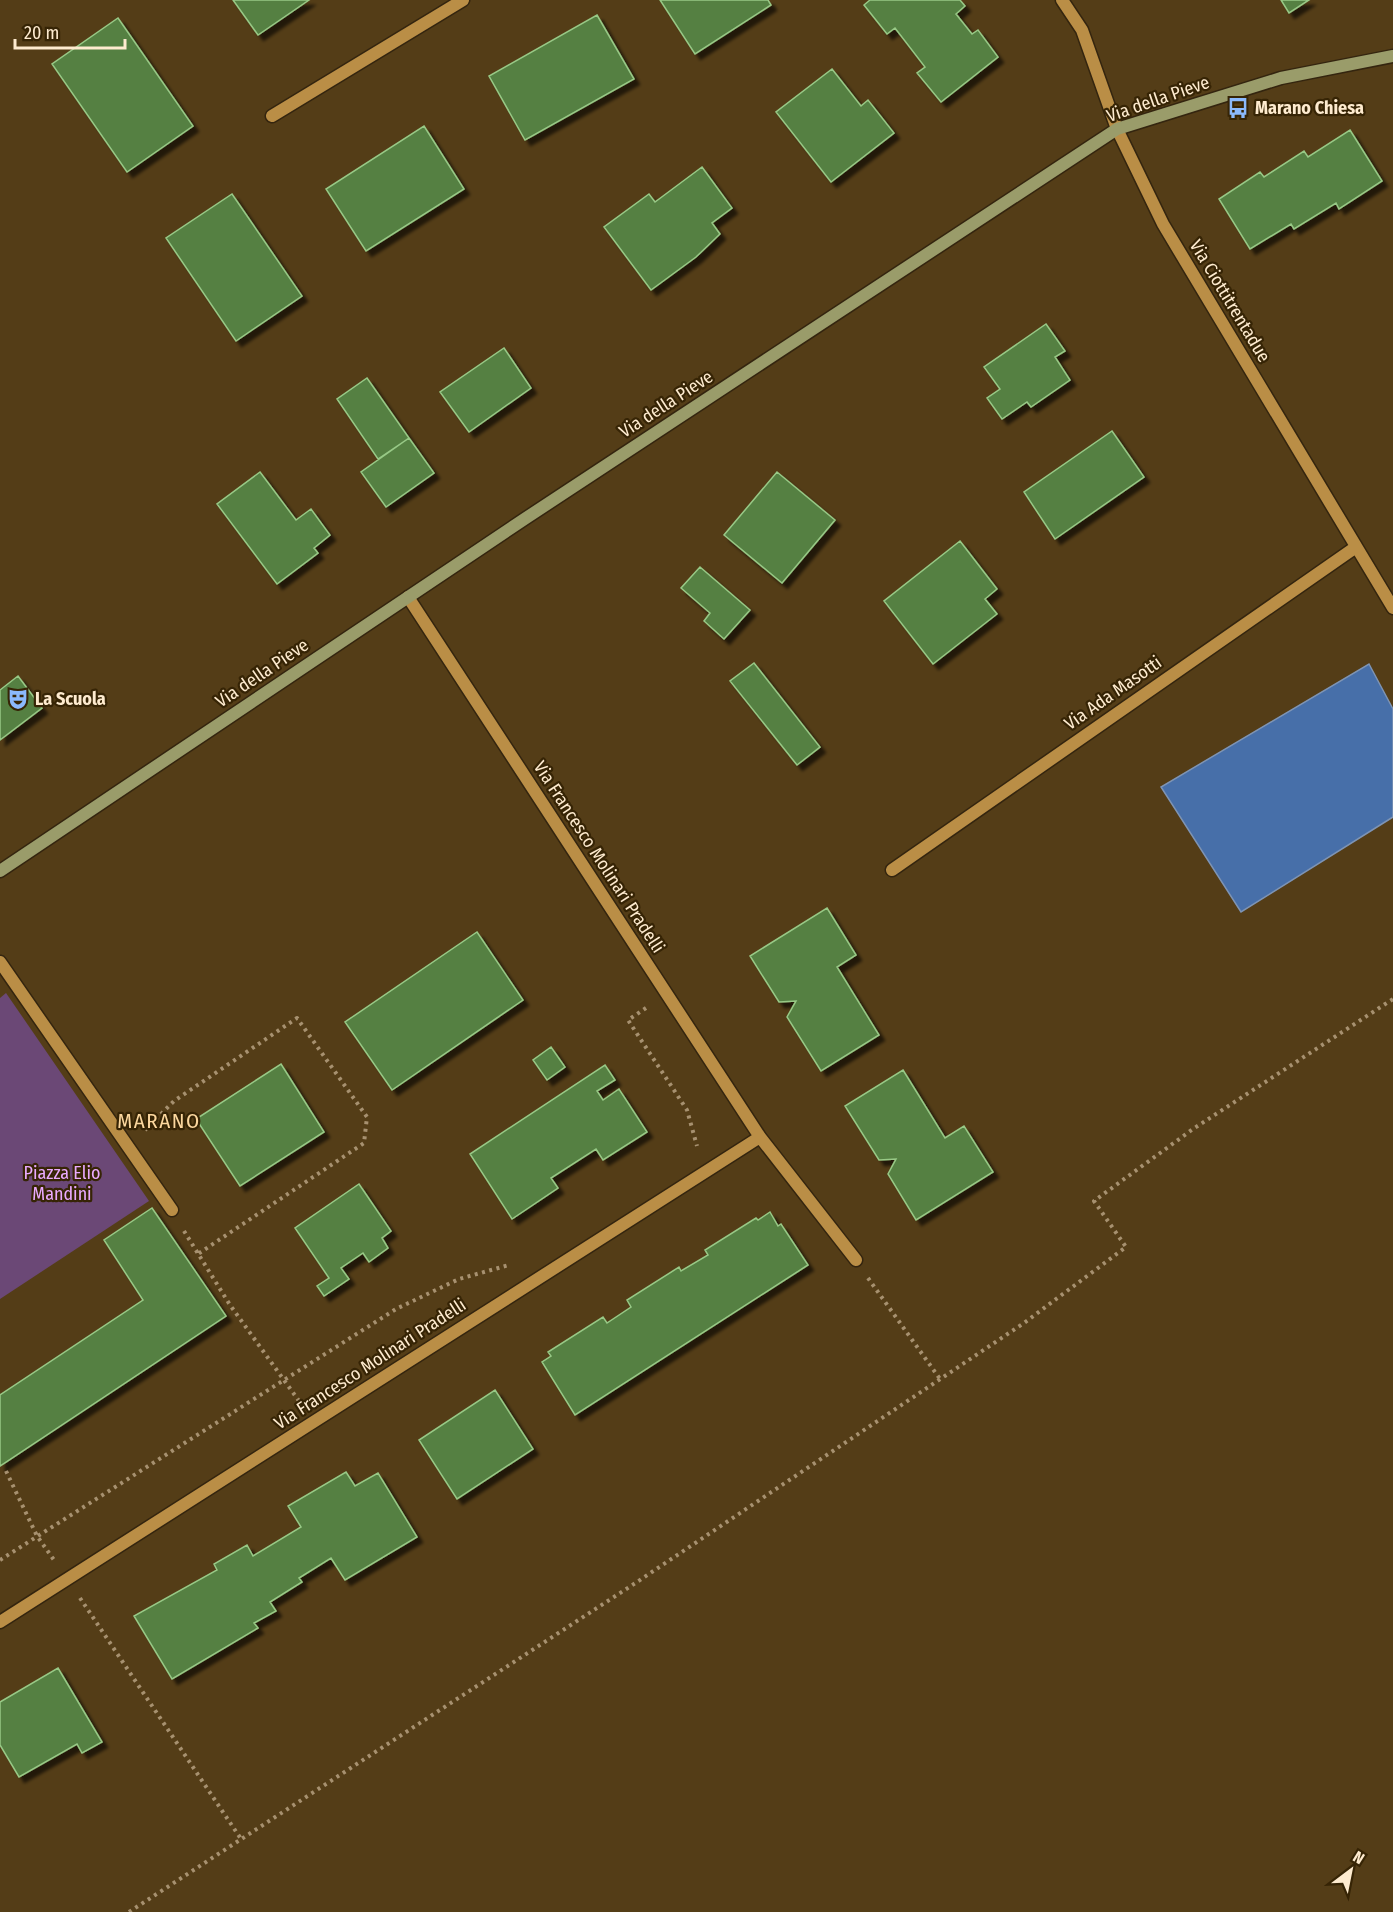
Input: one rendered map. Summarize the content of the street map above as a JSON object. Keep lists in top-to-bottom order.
{
  "streets": {
    "street": [
      "Via della Pieve",
      "Via Ciottitrentadue",
      "Via Ada Masotti",
      "Via Francesco Molinari Pradelli"
    ]
  },
  "crossings": [
    ["Via della Pieve", "Via Ciottitrentadue"],
    ["Via della Pieve", "Via Francesco Molinari Pradelli"],
    ["Via Ciottitrentadue", "Via Ada Masotti"]
  ],
  "districts": ["MARANO"],
  "parks": ["Piazza Elio Mandini"],
  "places": {
    "bus stop": ["Marano Chiesa"],
    "theatre": ["La Scuola"]
  },
  "scale_bar": "20 m",
  "north": "top right"
}
